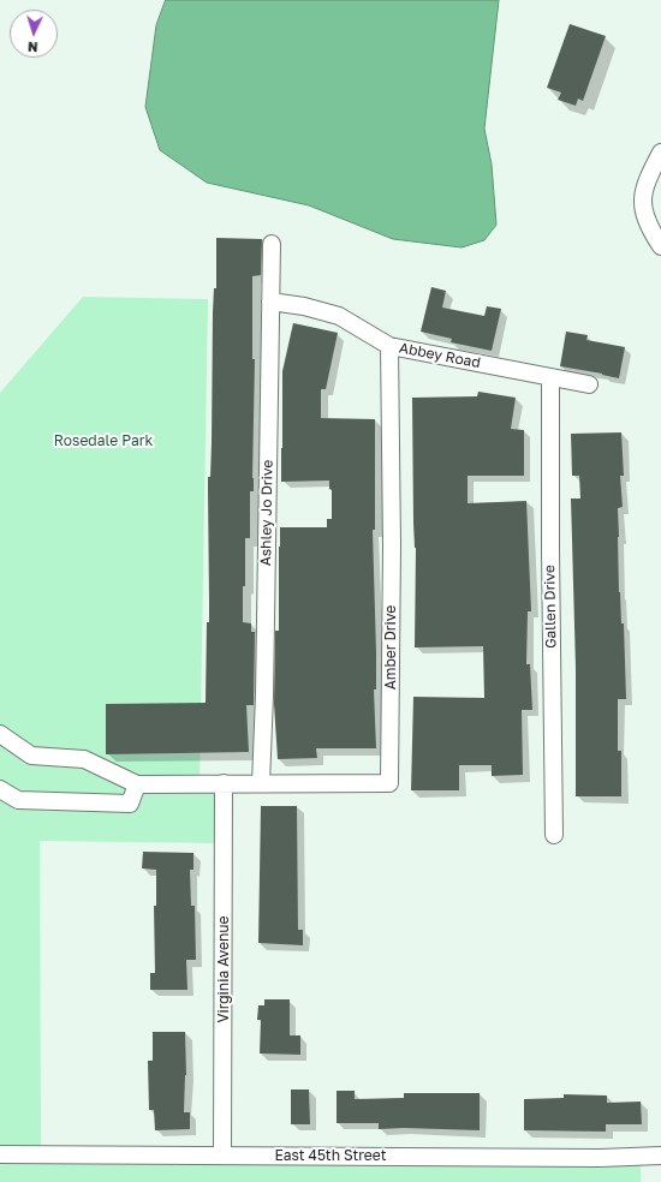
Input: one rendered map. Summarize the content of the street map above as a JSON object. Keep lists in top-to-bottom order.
{
  "streets": {
    "street": [
      "Abbey Road",
      "Ashley Jo Drive",
      "Gallen Drive",
      "Amber Drive",
      "Virginia Avenue",
      "East 45th Street"
    ]
  },
  "crossings": [
    ["Abbey Road", "Ashley Jo Drive"],
    ["Abbey Road", "Gallen Drive"],
    ["Abbey Road", "Amber Drive"],
    ["Ashley Jo Drive", "Amber Drive"],
    ["Amber Drive", "Virginia Avenue"],
    ["Virginia Avenue", "East 45th Street"]
  ],
  "parks": ["Rosedale Park"],
  "north": "bottom"
}
